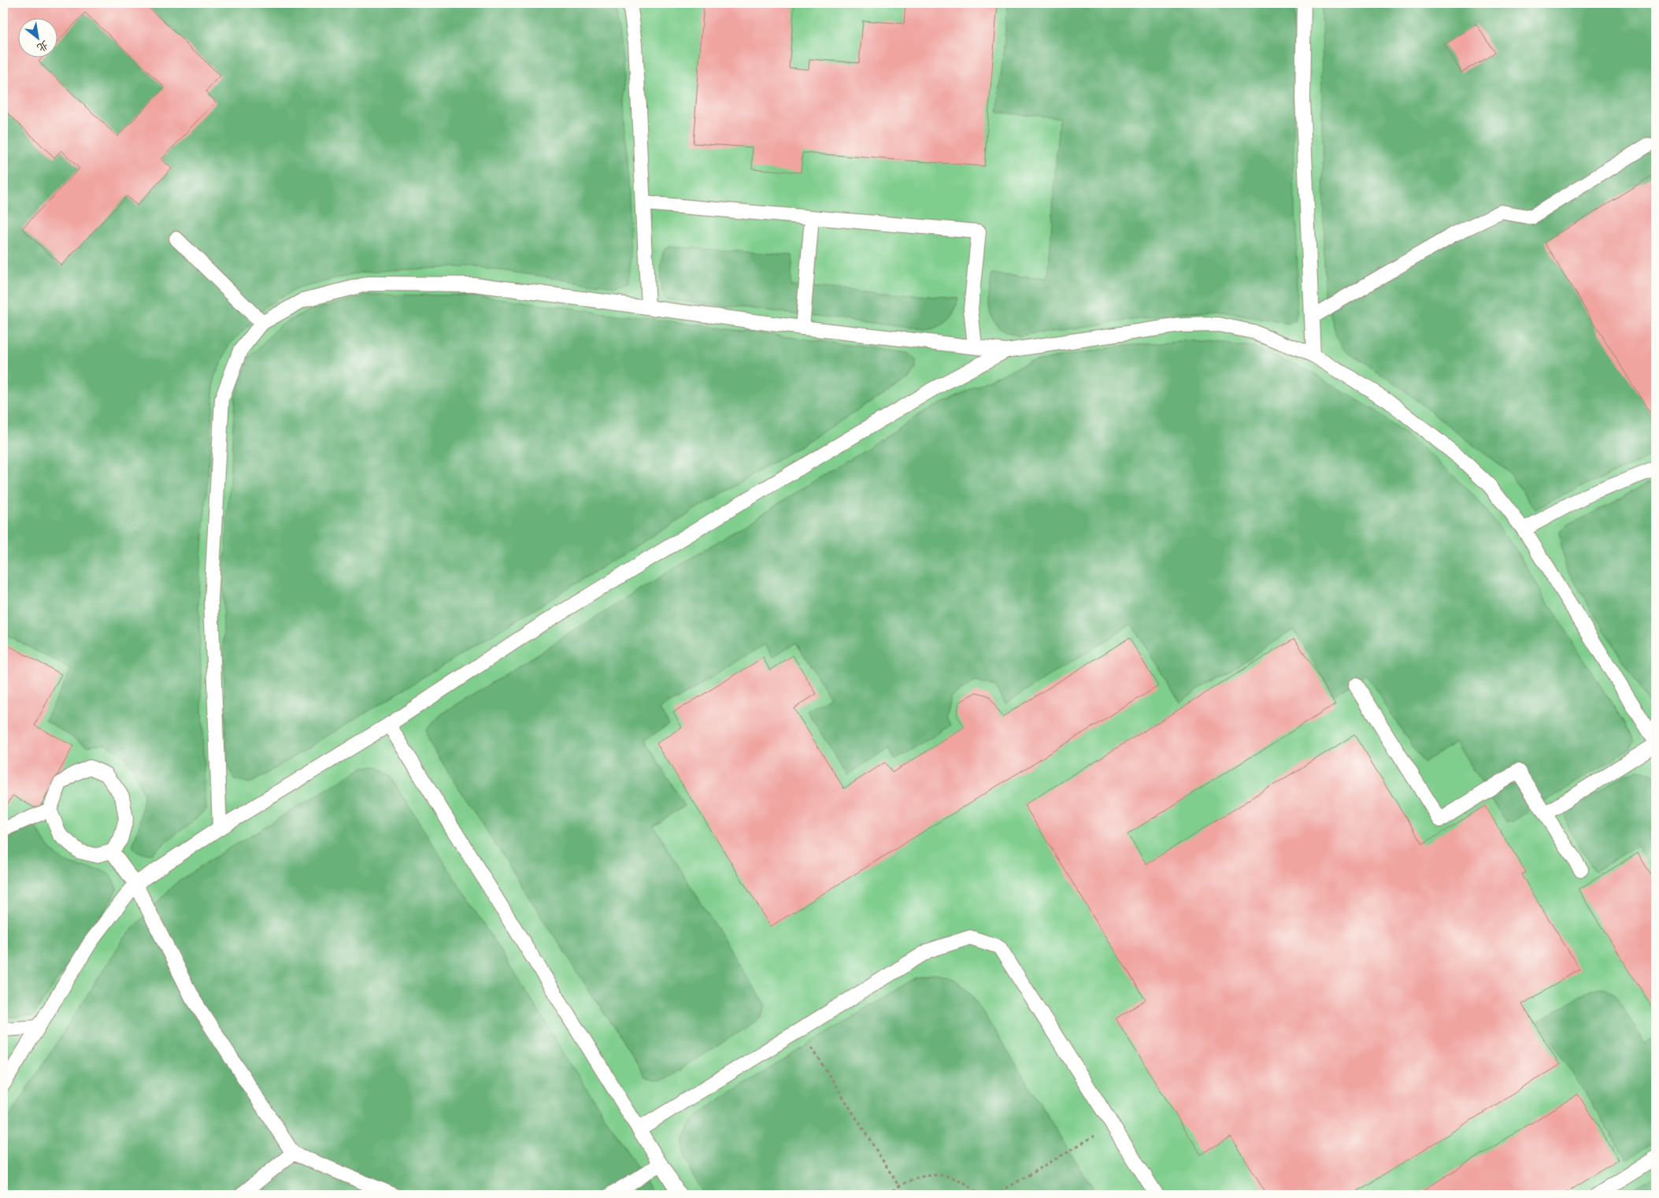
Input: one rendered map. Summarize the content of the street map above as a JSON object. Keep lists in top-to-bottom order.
{
  "north": "bottom right"
}
